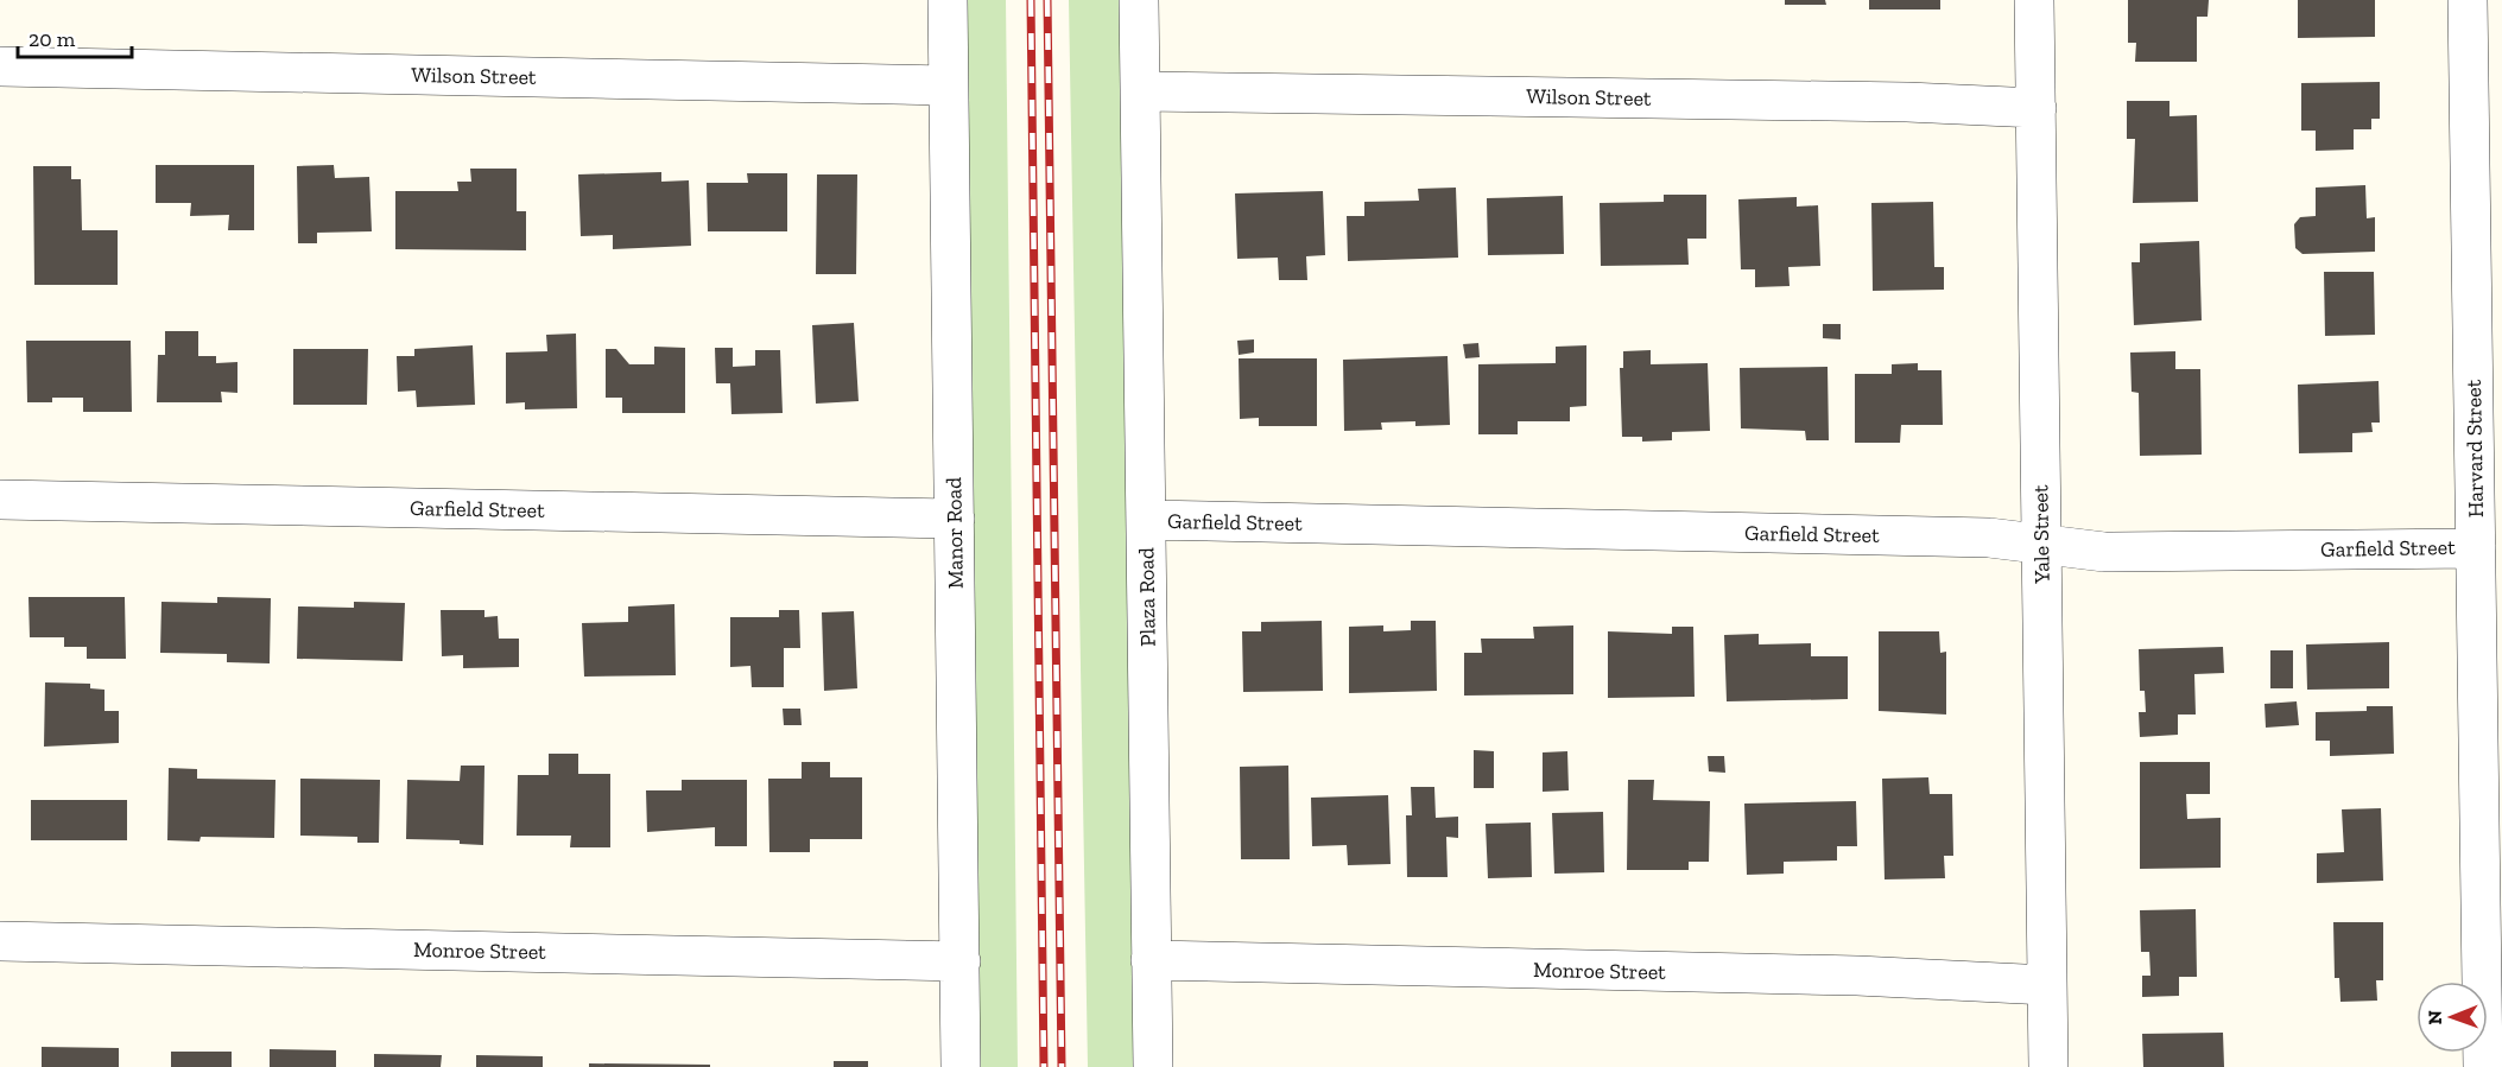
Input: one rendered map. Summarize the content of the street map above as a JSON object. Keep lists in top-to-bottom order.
{
  "streets": {
    "street": [
      "Wilson Street",
      "Harvard Street",
      "Garfield Street",
      "Manor Road",
      "Yale Street",
      "Plaza Road",
      "Monroe Street"
    ]
  },
  "crossings": [
    ["Wilson Street", "Manor Road"],
    ["Wilson Street", "Yale Street"],
    ["Wilson Street", "Plaza Road"],
    ["Harvard Street", "Garfield Street"],
    ["Garfield Street", "Manor Road"],
    ["Garfield Street", "Yale Street"],
    ["Garfield Street", "Plaza Road"],
    ["Manor Road", "Monroe Street"],
    ["Yale Street", "Monroe Street"],
    ["Plaza Road", "Monroe Street"]
  ],
  "scale_bar": "20 m",
  "north": "left"
}
